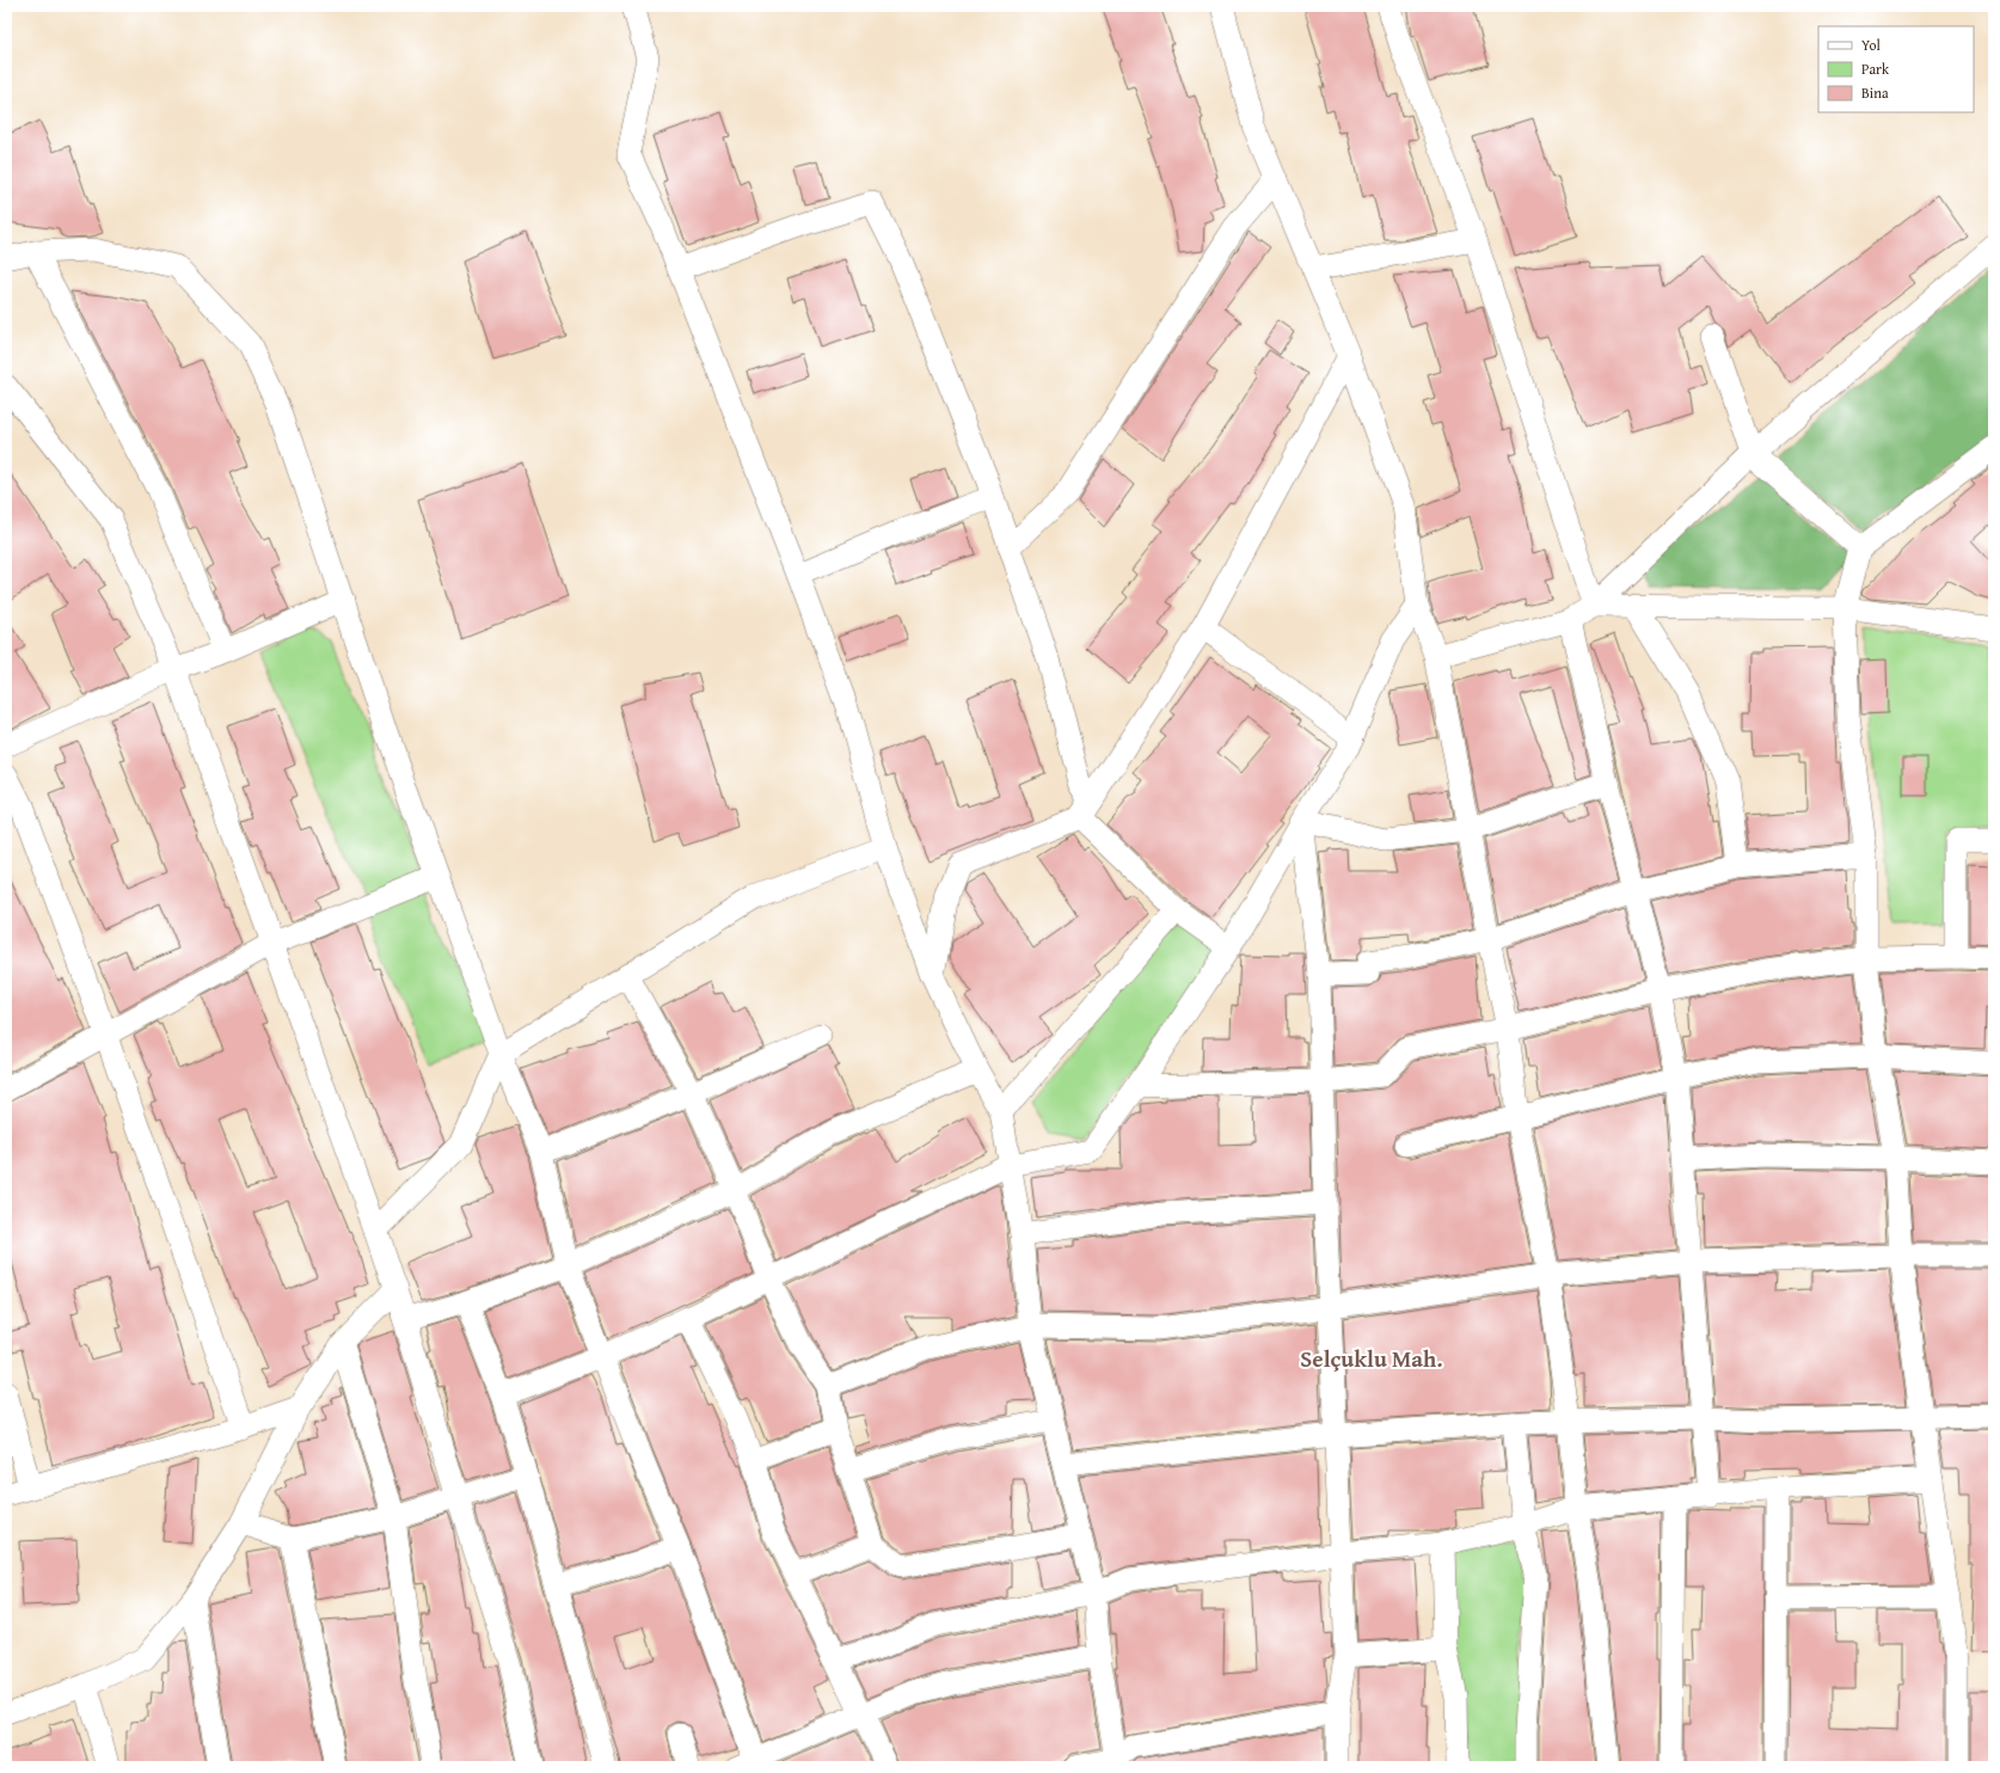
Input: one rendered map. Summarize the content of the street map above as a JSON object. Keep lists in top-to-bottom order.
{
  "districts": ["Selçuklu Mah."],
  "legend": ["Yol", "Park", "Bina"]
}
